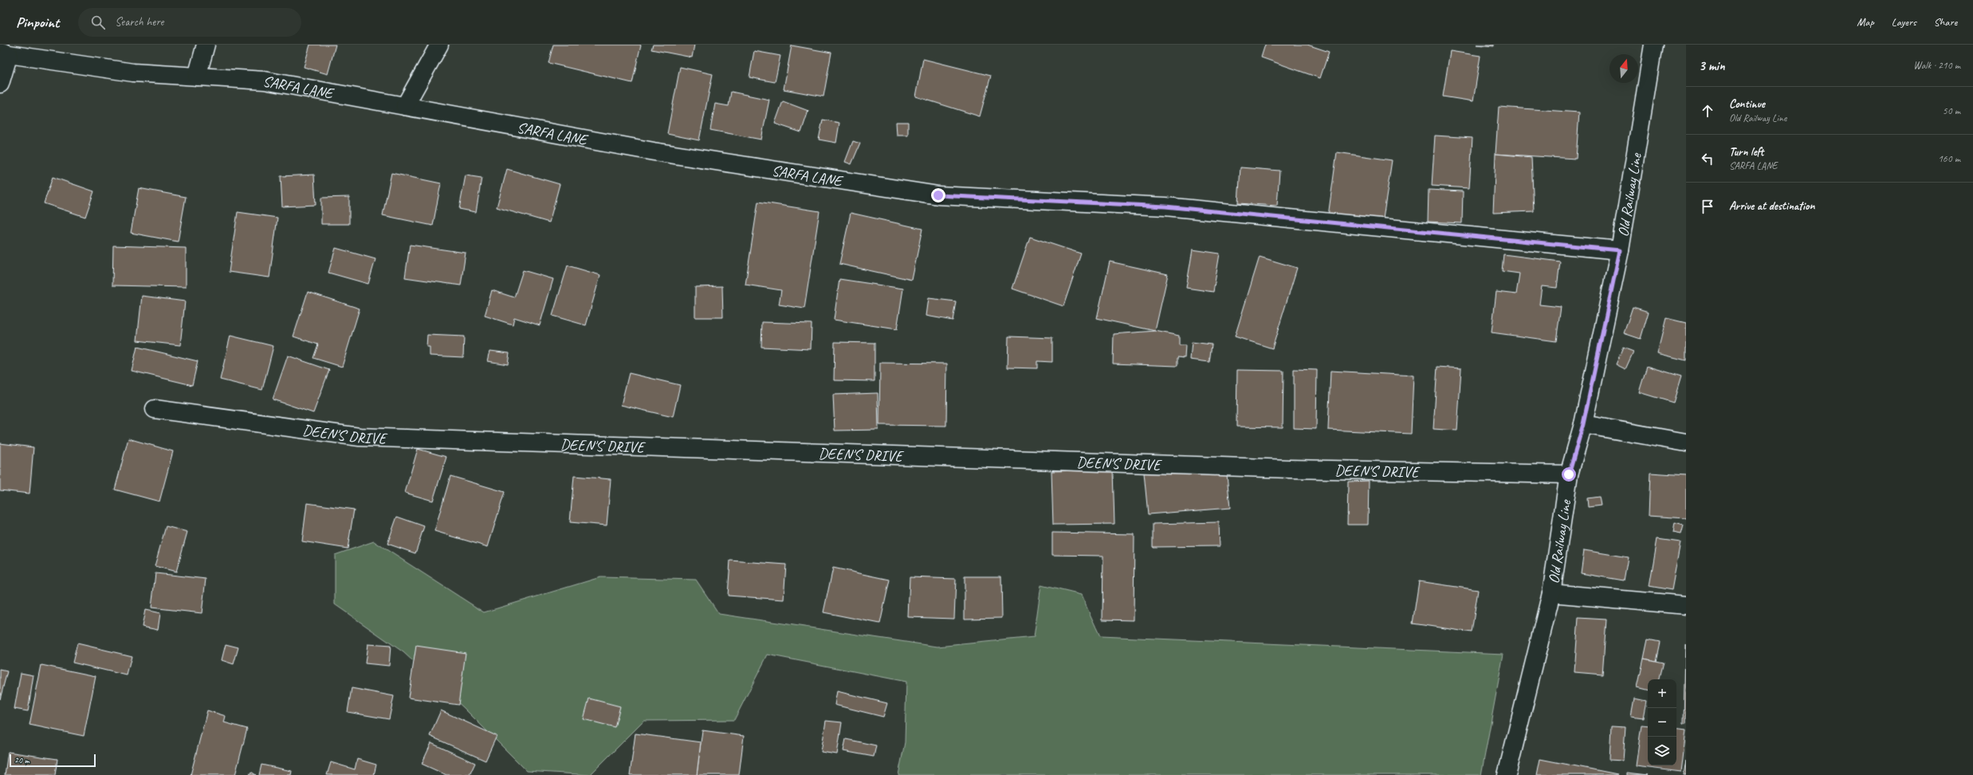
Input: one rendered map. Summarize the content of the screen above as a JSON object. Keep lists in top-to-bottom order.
{
  "streets": {
    "street": ["SARFA LANE", "Old Railway Line", "DEEN'S DRIVE"]
  },
  "crossings": [
    ["SARFA LANE", "Old Railway Line"],
    ["Old Railway Line", "DEEN'S DRIVE"]
  ],
  "scale_bar": "20 m",
  "north": "top",
  "page": {
    "header": "Pinpoint",
    "search": "Search here",
    "nav": ["Map", "Layers", "Share"],
    "heading": ["3 min", "Walk · 210 m"],
    "list": [
      ["Continue", "Old Railway Line", "50 m"],
      ["Turn left", "SARFA LANE", "160 m"],
      "Arrive at destination"
    ],
    "map_buttons": ["+", "−"],
    "scale": "20 m"
  }
}
